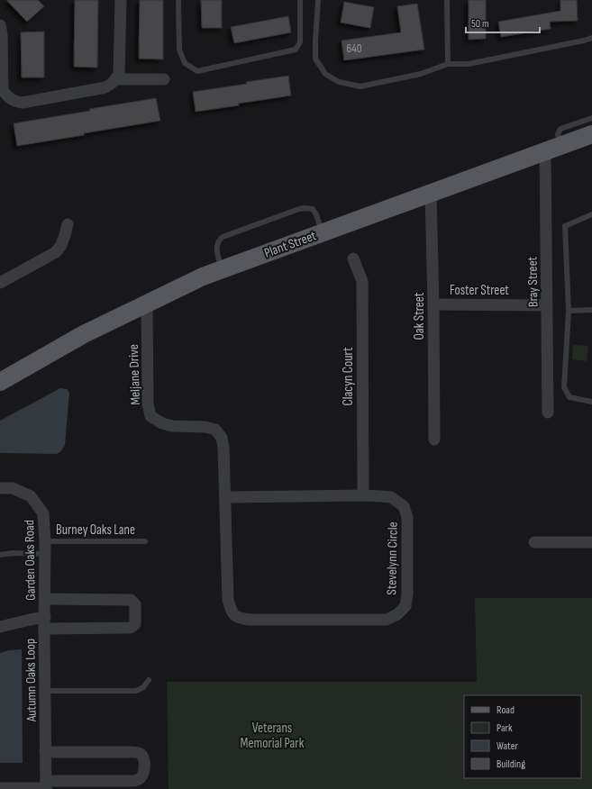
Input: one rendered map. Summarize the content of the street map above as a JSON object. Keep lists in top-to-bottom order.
{
  "streets": {
    "main road": ["Plant Street"],
    "street": [
      "Bray Street",
      "Foster Street",
      "Oak Street",
      "Meljane Drive",
      "Clacyn Court",
      "Stevelynn Circle",
      "Garden Oaks Road",
      "Autumn Oaks Loop"
    ],
    "lane": ["Burney Oaks Lane"]
  },
  "crossings": [
    ["Plant Street", "Bray Street"],
    ["Plant Street", "Oak Street"],
    ["Plant Street", "Meljane Drive"],
    ["Bray Street", "Foster Street"],
    ["Foster Street", "Oak Street"],
    ["Meljane Drive", "Stevelynn Circle"],
    ["Clacyn Court", "Stevelynn Circle"],
    ["Burney Oaks Lane", "Garden Oaks Road"],
    ["Garden Oaks Road", "Autumn Oaks Loop"]
  ],
  "parks": ["Veterans Memorial Park"],
  "house_numbers": ["640"],
  "legend": [
    "Road",
    "Park",
    "Water",
    "Building"
  ],
  "scale_bar": "50 m"
}
